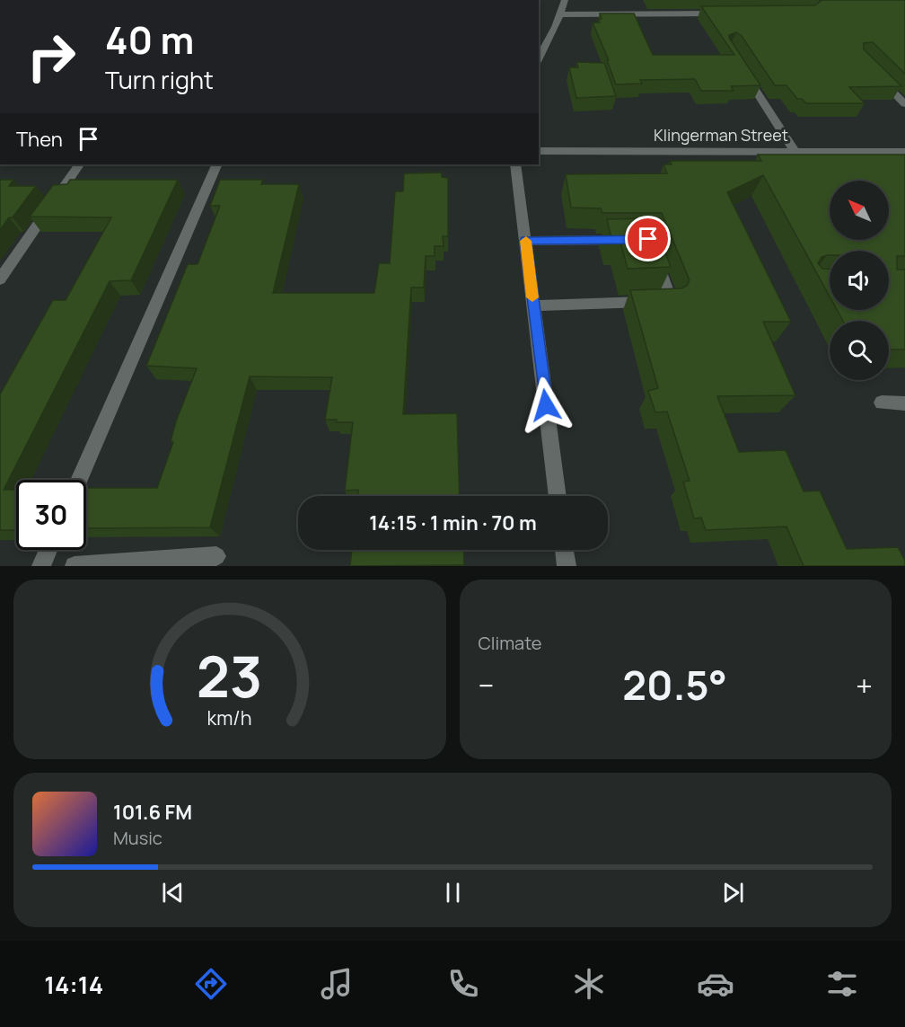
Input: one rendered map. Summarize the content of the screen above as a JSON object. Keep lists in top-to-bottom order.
{
  "streets": {
    "street": ["Klingerman Street"]
  },
  "north": "top left",
  "page": {
    "turn": ["40 m", "Turn right"],
    "then": "Then",
    "limit": "30",
    "trip": "14:15 · 1 min · 70 m",
    "tile": "Climate",
    "heat": ["−", "20.5°", "+"],
    "song": ["101.6 FM", "Music"],
    "tabs": "14:14",
    "gauge": ["23", "km/h"]
  }
}
